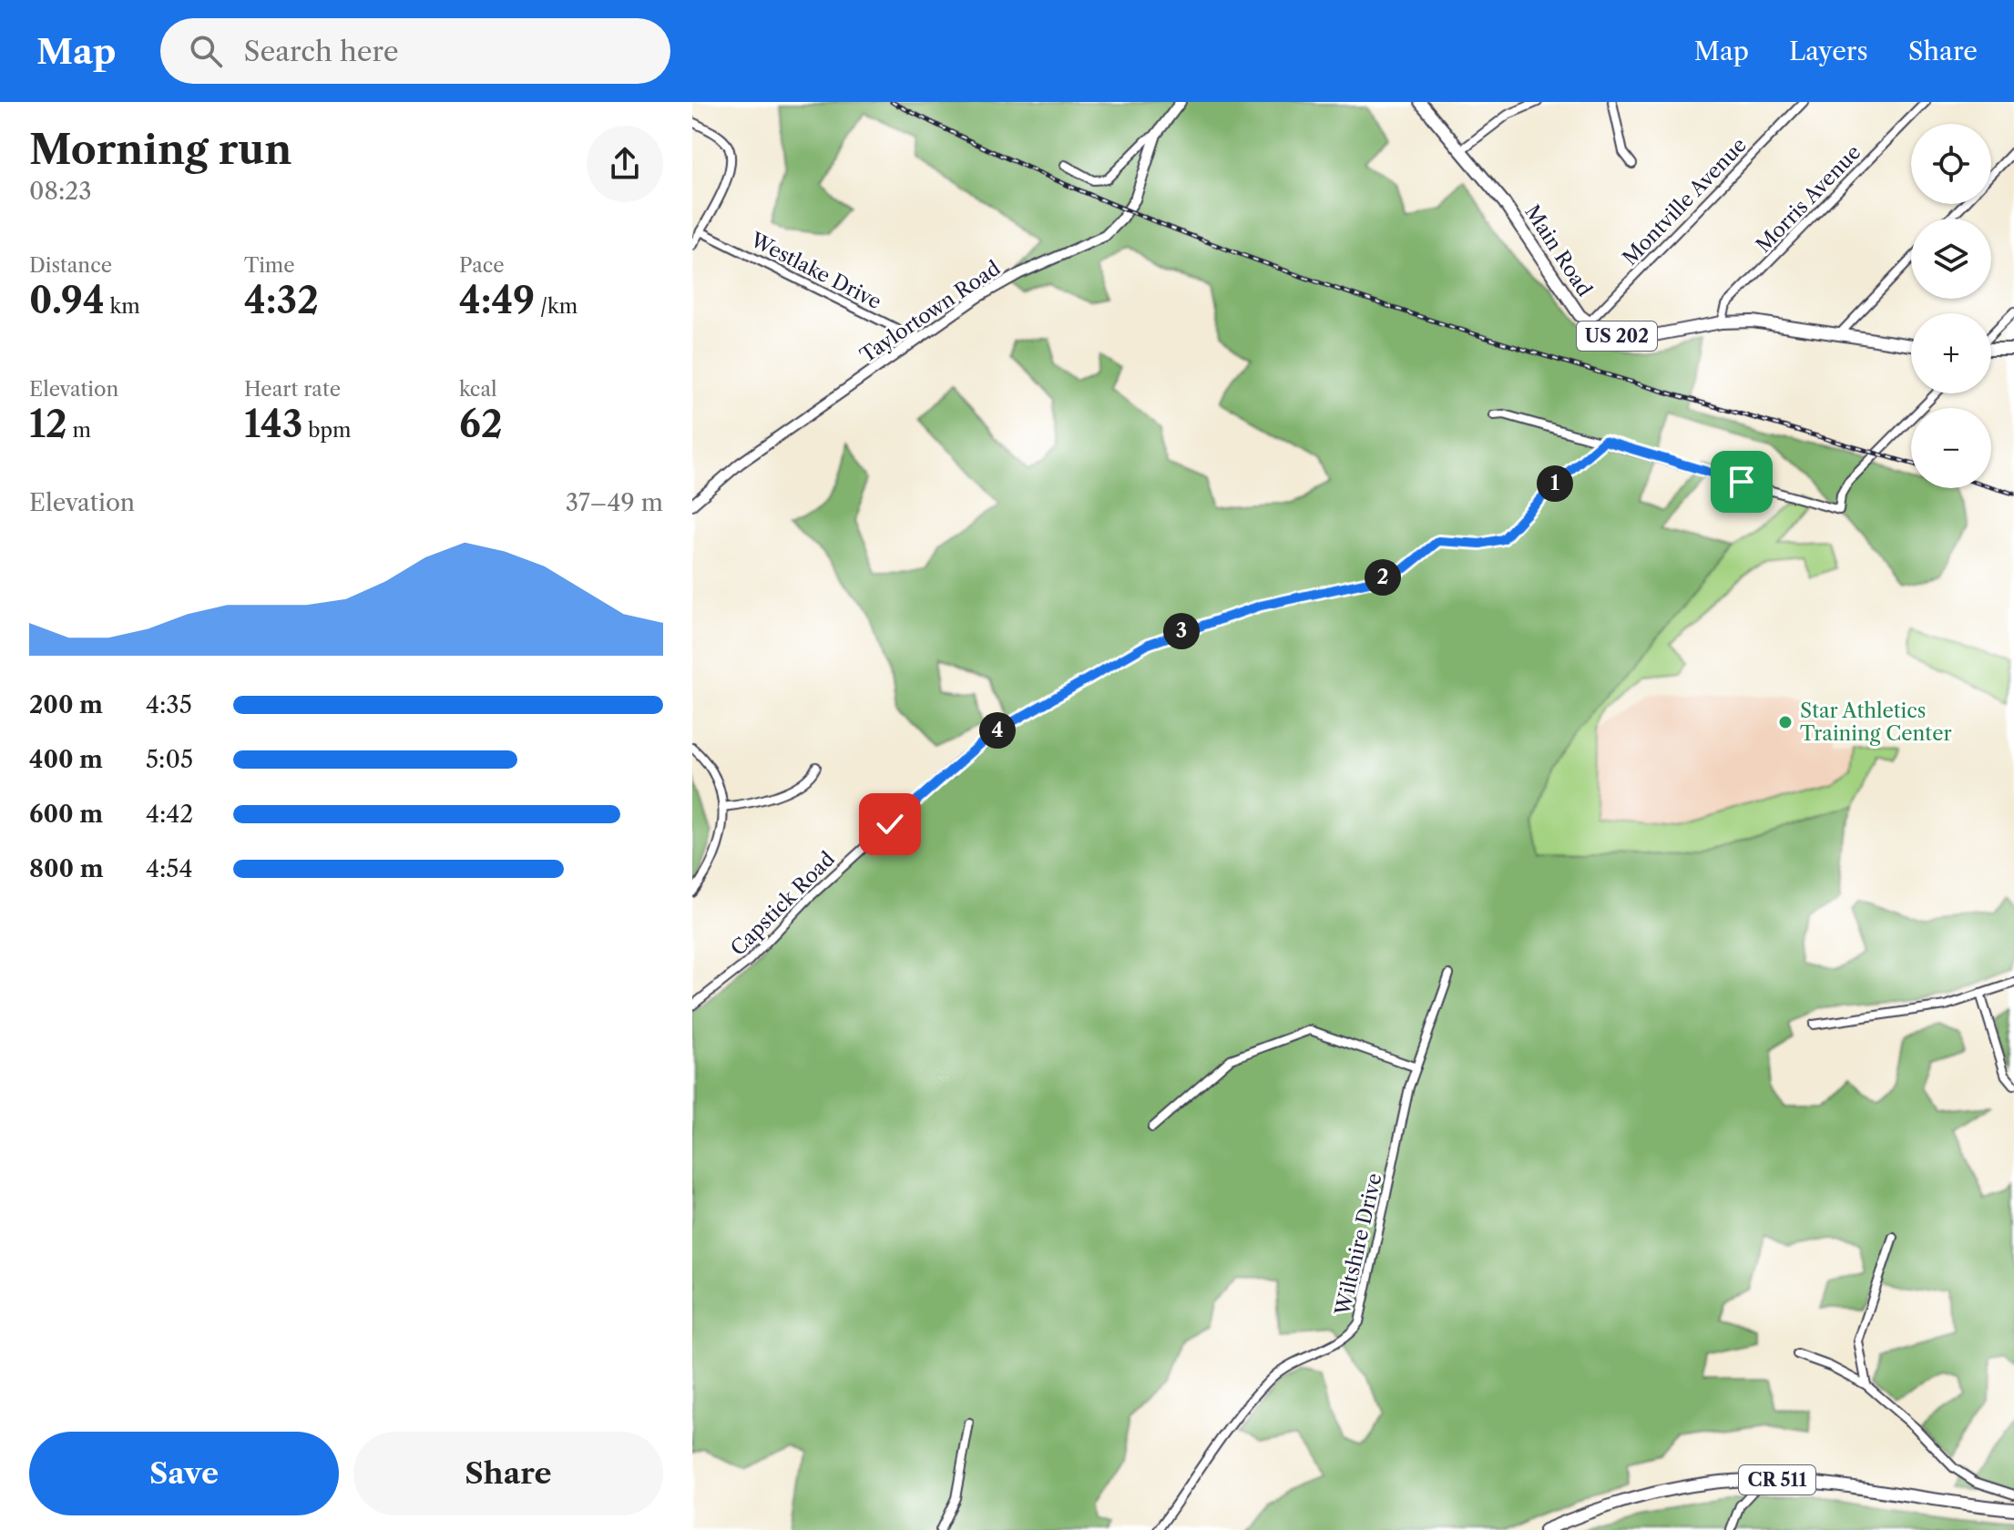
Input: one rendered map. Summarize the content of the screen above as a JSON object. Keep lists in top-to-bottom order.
{
  "streets": {
    "main road": ["Main Road", "US 202", "CR 511"],
    "street": [
      "Morris Avenue",
      "Montville Avenue",
      "Westlake Drive",
      "Taylortown Road",
      "Capstick Road",
      "Wiltshire Drive"
    ]
  },
  "crossings": [
    ["Morris Avenue", "Main Road"],
    ["Montville Avenue", "Main Road"],
    ["Westlake Drive", "Taylortown Road"]
  ],
  "places": ["Star Athletics Training Center"],
  "page": {
    "header": "Map",
    "search": "Search here",
    "nav": ["Map", "Layers", "Share"],
    "heading": ["Morning run", "08:23"],
    "map_buttons": ["+", "−"],
    "stats": [
      ["Distance", "0.94 km"],
      ["Time", "4:32"],
      ["Pace", "4:49 /km"],
      ["Elevation", "12 m"],
      ["Heart rate", "143 bpm"],
      ["kcal", "62"]
    ],
    "pins": [
      "1",
      "2",
      "3",
      "4"
    ],
    "chart": ["Elevation", "37–49 m"],
    "list": [
      {
        "name": "200 m",
        "note": "4:35"
      },
      {
        "name": "400 m",
        "note": "5:05"
      },
      {
        "name": "600 m",
        "note": "4:42"
      },
      {
        "name": "800 m",
        "note": "4:54"
      }
    ],
    "buttons": ["Save", "Share"]
  }
}
